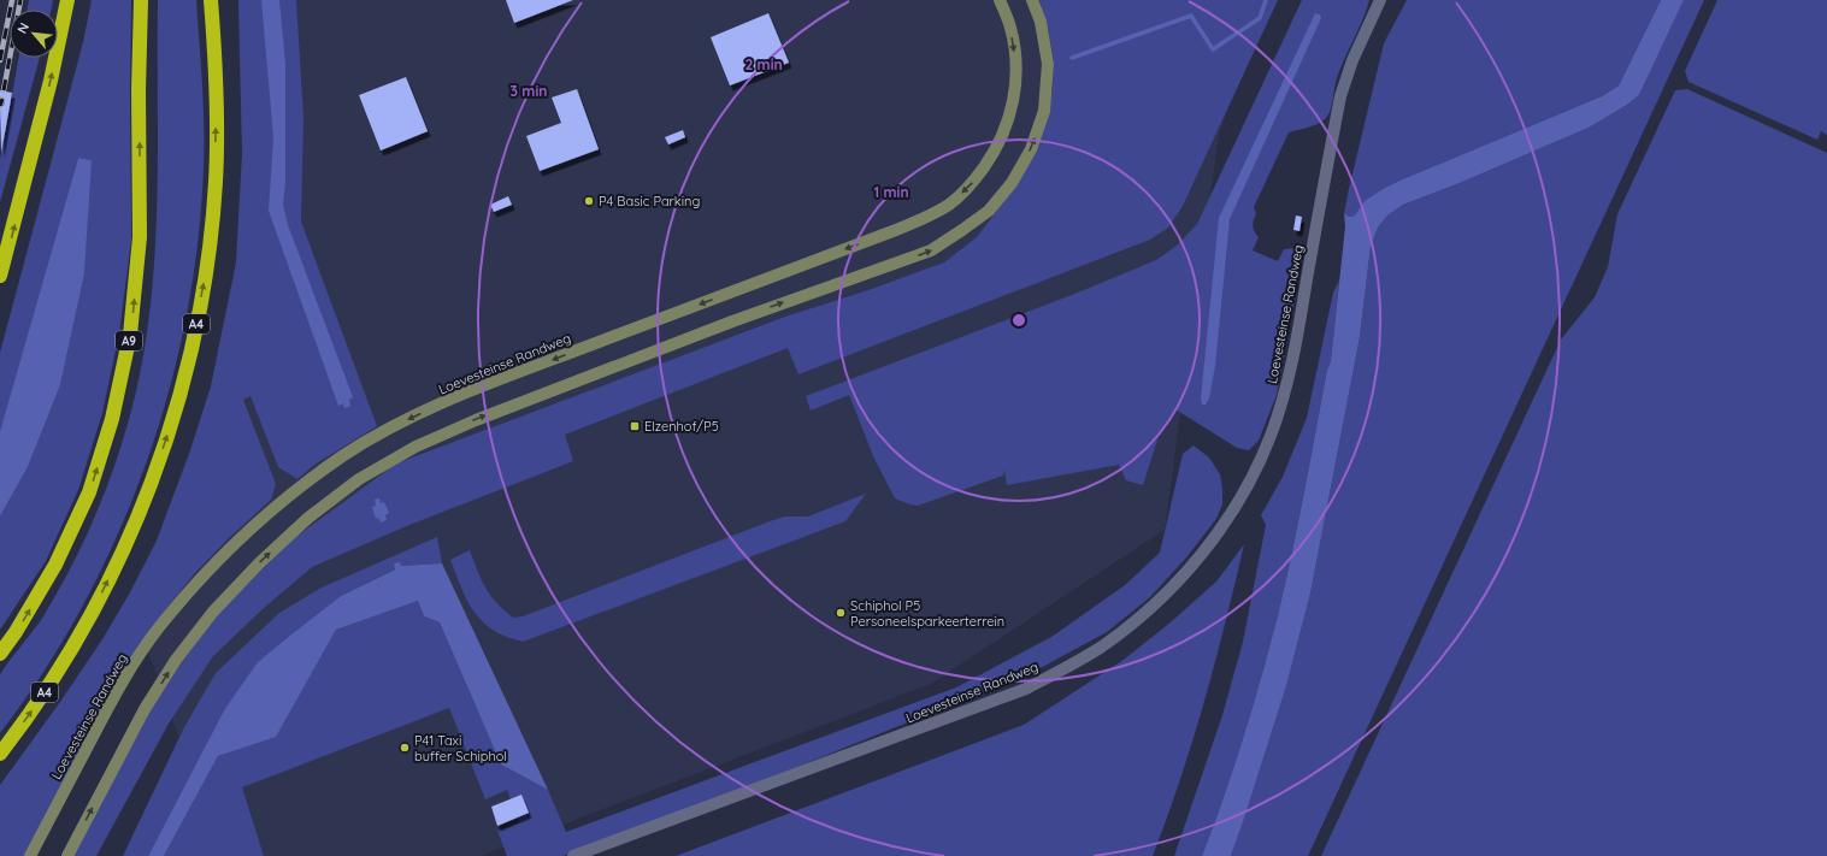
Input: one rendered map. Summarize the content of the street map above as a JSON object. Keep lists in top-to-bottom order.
{
  "streets": {
    "highway": ["A4", "A9"],
    "street": ["Loevesteinse Randweg"]
  },
  "places": {
    "other": ["P4 Basic Parking", "Schiphol P5 Personeelsparkeerterrein", "P41 Taxi buffer Schiphol"],
    "transit": ["Elzenhof/P5"]
  },
  "north": "top left",
  "rings": ["2 min", "3 min", "1 min"]
}
